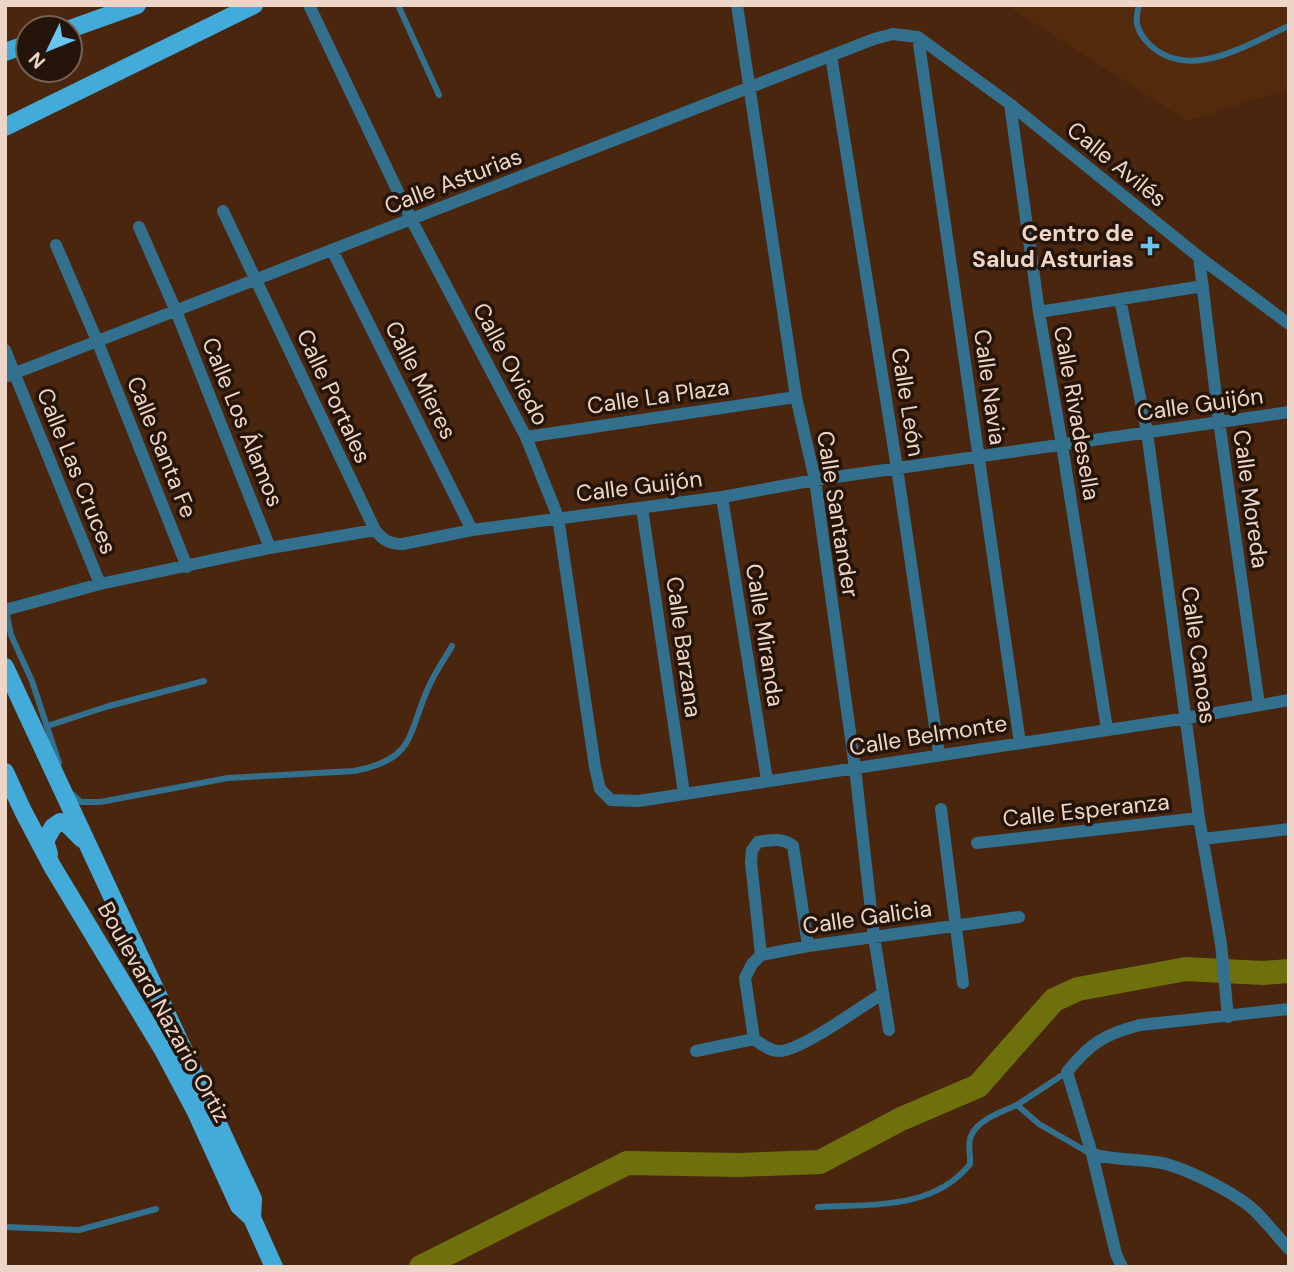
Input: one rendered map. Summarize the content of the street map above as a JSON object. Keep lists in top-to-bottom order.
{
  "streets": {
    "main road": ["Boulevard Nazario Ortiz"],
    "street": [
      "Calle Avilés",
      "Calle Asturias",
      "Calle Oviedo",
      "Calle Mieres",
      "Calle Navia",
      "Calle Portales",
      "Calle La Plaza",
      "Calle León",
      "Calle Guijón",
      "Calle Rivadesella",
      "Calle Los Álamos",
      "Calle Santa Fe",
      "Calle Las Cruces",
      "Calle Moreda",
      "Calle Santander",
      "Calle Miranda",
      "Calle Barzana",
      "Calle Canoas",
      "Calle Belmonte",
      "Calle Esperanza",
      "Calle Galicia"
    ]
  },
  "crossings": [
    ["Calle Avilés", "Calle Asturias"],
    ["Calle Avilés", "Calle Navia"],
    ["Calle Avilés", "Calle Rivadesella"],
    ["Calle Avilés", "Calle Moreda"],
    ["Calle Asturias", "Calle Oviedo"],
    ["Calle Asturias", "Calle Mieres"],
    ["Calle Asturias", "Calle Navia"],
    ["Calle Asturias", "Calle Portales"],
    ["Calle Asturias", "Calle León"],
    ["Calle Asturias", "Calle Los Álamos"],
    ["Calle Asturias", "Calle Santa Fe"],
    ["Calle Asturias", "Calle Las Cruces"],
    ["Calle Asturias", "Calle Santander"],
    ["Calle Oviedo", "Calle La Plaza"],
    ["Calle Oviedo", "Calle Guijón"],
    ["Calle Oviedo", "Calle Belmonte"],
    ["Calle Mieres", "Calle Guijón"],
    ["Calle Navia", "Calle Guijón"],
    ["Calle Navia", "Calle Belmonte"],
    ["Calle Portales", "Calle Guijón"],
    ["Calle La Plaza", "Calle Santander"],
    ["Calle León", "Calle Guijón"],
    ["Calle León", "Calle Belmonte"],
    ["Calle Guijón", "Calle Rivadesella"],
    ["Calle Guijón", "Calle Moreda"],
    ["Calle Guijón", "Calle Santander"],
    ["Calle Guijón", "Calle Miranda"],
    ["Calle Guijón", "Calle Barzana"],
    ["Calle Guijón", "Calle Canoas"],
    ["Calle Rivadesella", "Calle Belmonte"],
    ["Calle Moreda", "Calle Belmonte"],
    ["Calle Santander", "Calle Belmonte"],
    ["Calle Santander", "Calle Galicia"],
    ["Calle Miranda", "Calle Belmonte"],
    ["Calle Barzana", "Calle Belmonte"],
    ["Calle Canoas", "Calle Belmonte"],
    ["Calle Canoas", "Calle Esperanza"]
  ],
  "places": {
    "health": ["Centro de Salud Asturias"]
  },
  "north": "bottom left"
}
